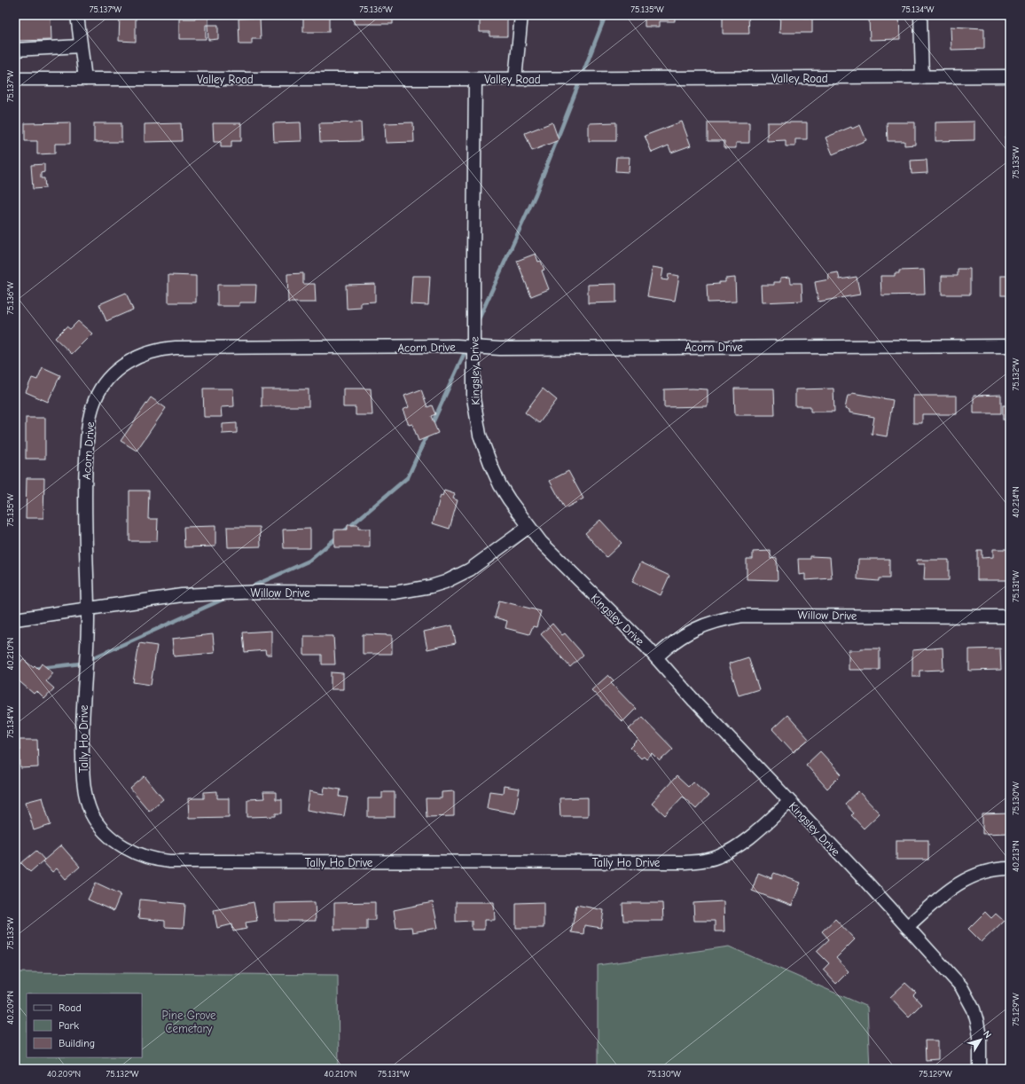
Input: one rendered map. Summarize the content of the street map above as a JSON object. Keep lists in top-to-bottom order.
{
  "streets": {
    "street": [
      "Valley Road",
      "Acorn Drive",
      "Kingsley Drive",
      "Willow Drive",
      "Tally Ho Drive"
    ]
  },
  "crossings": [
    ["Valley Road", "Kingsley Drive"],
    ["Acorn Drive", "Kingsley Drive"],
    ["Acorn Drive", "Willow Drive"],
    ["Acorn Drive", "Tally Ho Drive"],
    ["Kingsley Drive", "Willow Drive"],
    ["Kingsley Drive", "Tally Ho Drive"],
    ["Willow Drive", "Tally Ho Drive"]
  ],
  "parks": ["Pine Grove Cemetary"],
  "legend": ["Road", "Park", "Building"],
  "north": "top right",
  "coordinates": [
    "75.137°W",
    "75.136°W",
    "75.135°W",
    "75.134°W",
    "75.133°W",
    "75.132°W",
    "40.214°N",
    "75.131°W",
    "40.210°N",
    "75.130°W",
    "40.213°N",
    "40.209°N",
    "75.129°W"
  ]
}
